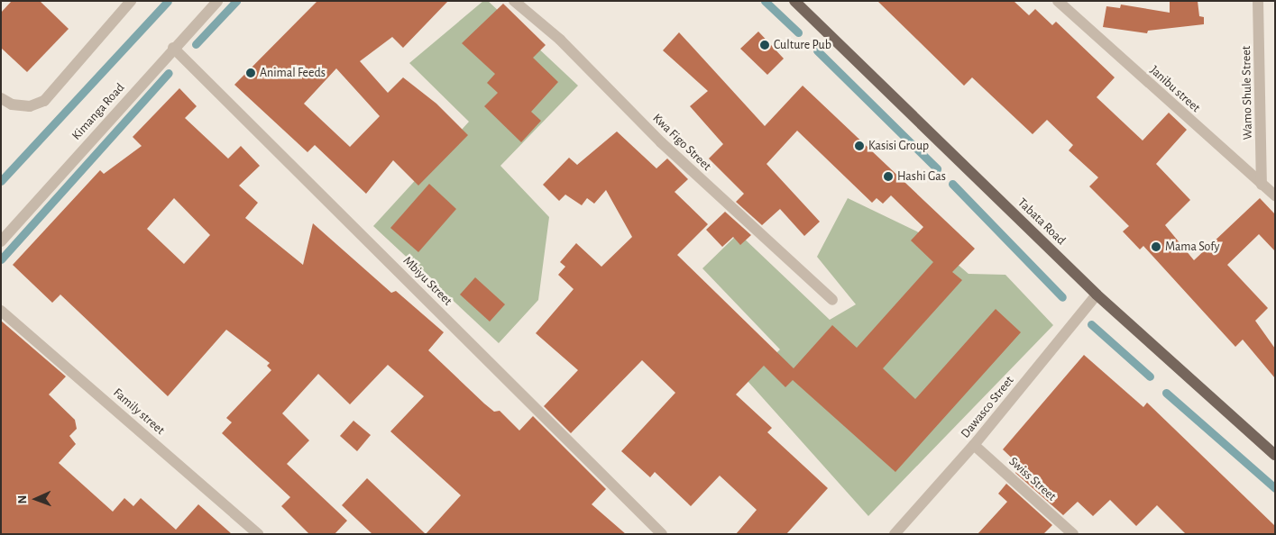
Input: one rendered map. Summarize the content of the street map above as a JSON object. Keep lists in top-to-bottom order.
{
  "streets": {
    "main road": ["Tabata Road"],
    "street": [
      "Janibu street",
      "Wamo Shule Street",
      "Kimanga Road",
      "Kwa Figo Street",
      "Mbiyu Street",
      "Dawasco Street",
      "Family street",
      "Swiss Street"
    ]
  },
  "crossings": [
    ["Janibu street", "Wamo Shule Street"],
    ["Kimanga Road", "Mbiyu Street"],
    ["Tabata Road", "Dawasco Street"],
    ["Dawasco Street", "Swiss Street"]
  ],
  "places": [
    "Culture Pub",
    "Animal Feeds",
    "Kasisi Group",
    "Hashi Gas",
    "Mama Sofy"
  ],
  "north": "left"
}
